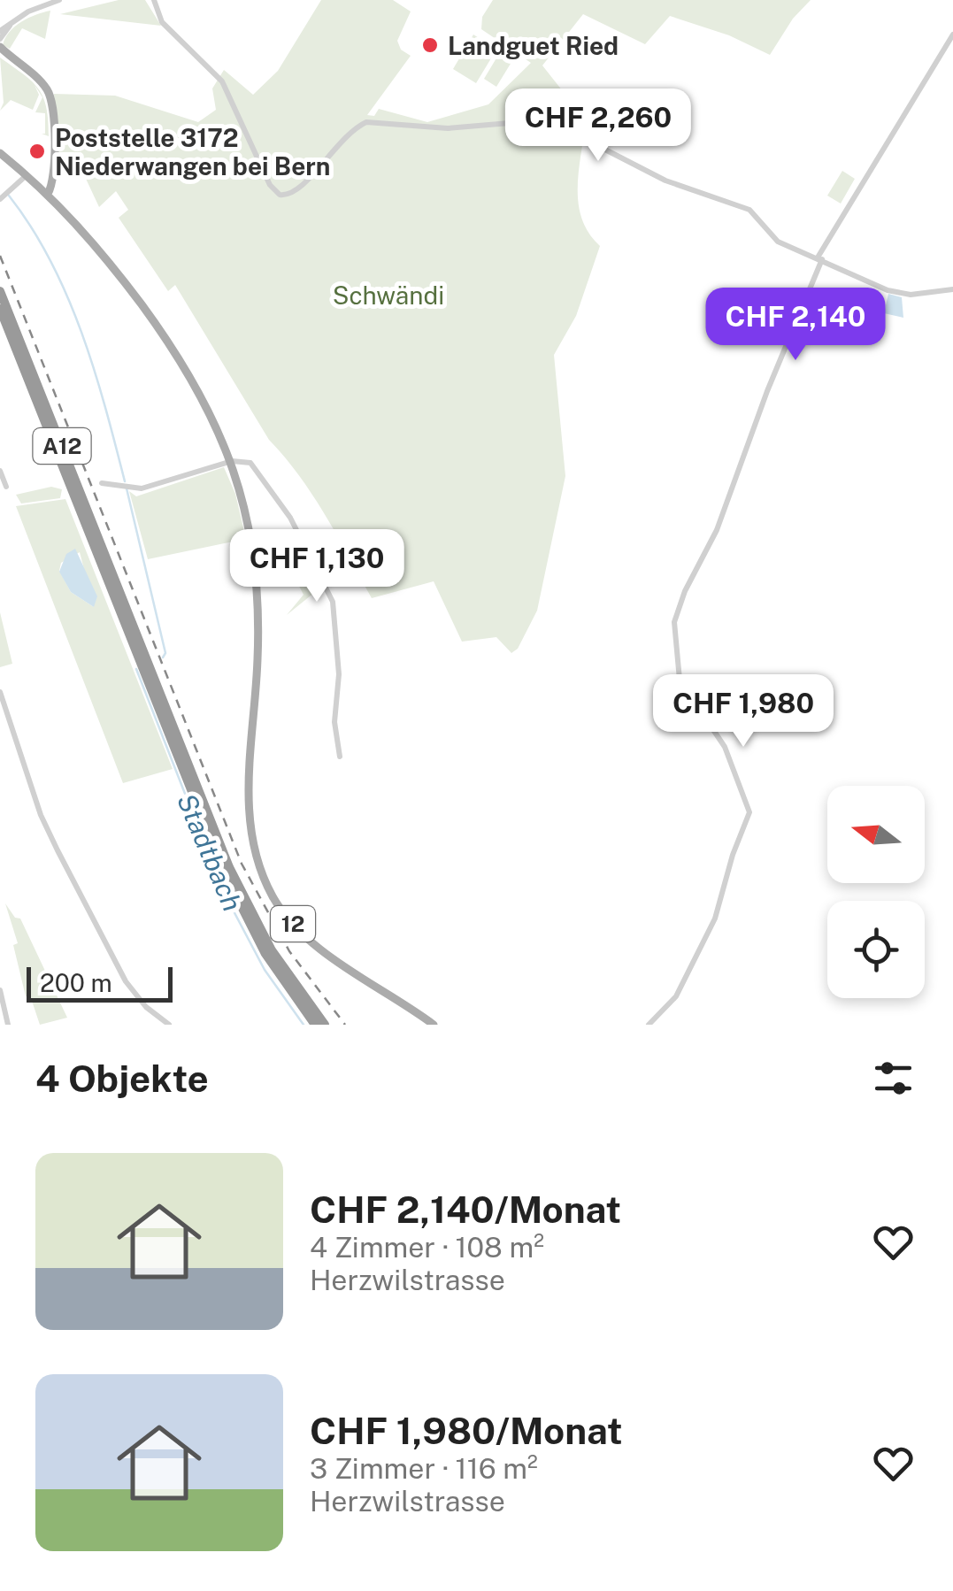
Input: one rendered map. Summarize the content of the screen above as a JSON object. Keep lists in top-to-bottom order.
{
  "streets": {
    "highway": ["A12"],
    "main road": ["12"]
  },
  "water": ["Stadtbach"],
  "parks": ["Schwändi"],
  "places": ["Landguet Ried", "Poststelle 3172 Niederwangen bei Bern"],
  "scale_bar": "200 m",
  "north": "left",
  "page": {
    "price": [
      "CHF 2,260",
      "CHF 2,140",
      "CHF 1,130",
      "CHF 1,980"
    ],
    "scale": "200 m",
    "heading": "4 Objekte",
    "list": [
      {
        "name": "CHF 2,140/Monat",
        "note": "4 Zimmer · 108 m² · Herzwilstrasse"
      },
      {
        "name": "CHF 1,980/Monat",
        "note": "3 Zimmer · 116 m² · Herzwilstrasse"
      }
    ]
  }
}
